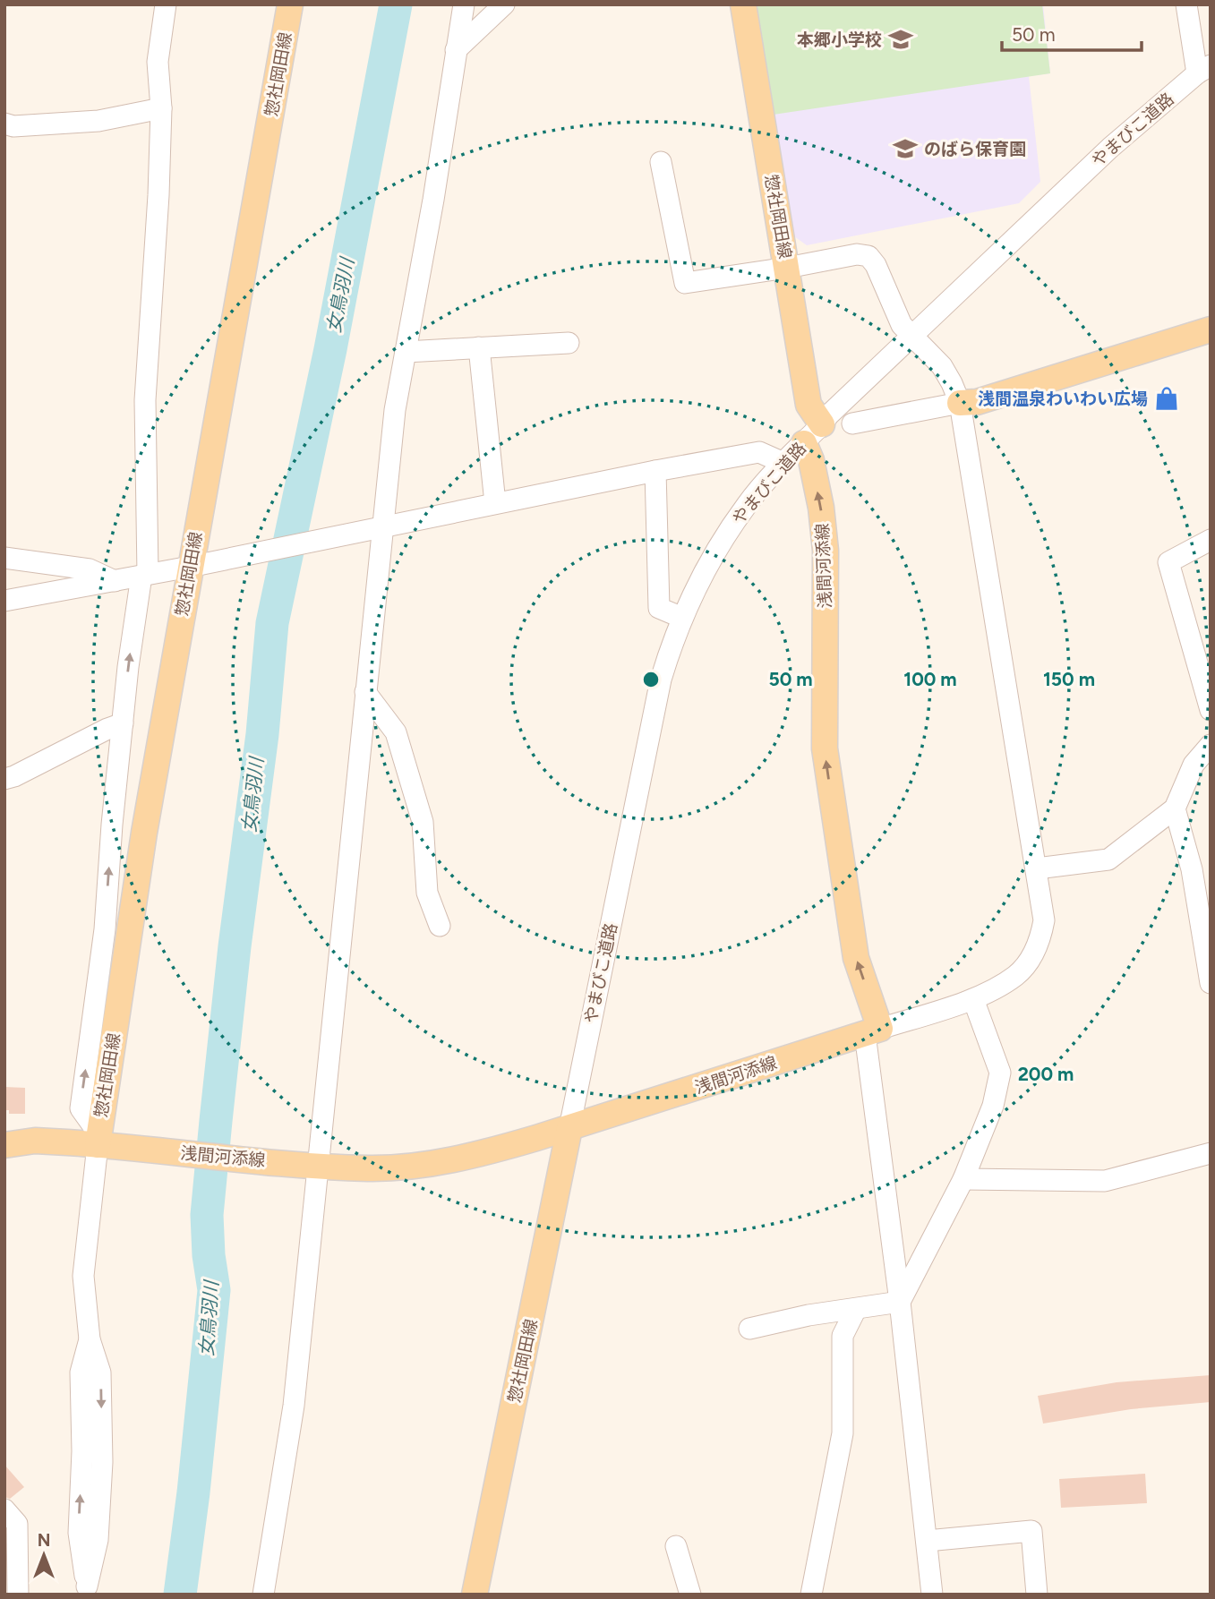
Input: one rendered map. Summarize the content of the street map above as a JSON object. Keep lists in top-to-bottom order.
{
  "streets": {
    "main road": ["惣社岡田線", "浅間河添線"],
    "street": ["やまびこ道路"]
  },
  "crossings": [
    ["惣社岡田線", "やまびこ道路"],
    ["惣社岡田線", "浅間河添線"],
    ["やまびこ道路", "浅間河添線"]
  ],
  "one_way": ["浅間河添線"],
  "water": ["女鳥羽川"],
  "places": {
    "school or university": ["本郷小学校", "のばら保育園"],
    "shop": ["浅間温泉わいわい広場"]
  },
  "scale_bar": "50 m",
  "north": "top",
  "rings": [
    "50 m",
    "100 m",
    "150 m",
    "200 m"
  ]
}
